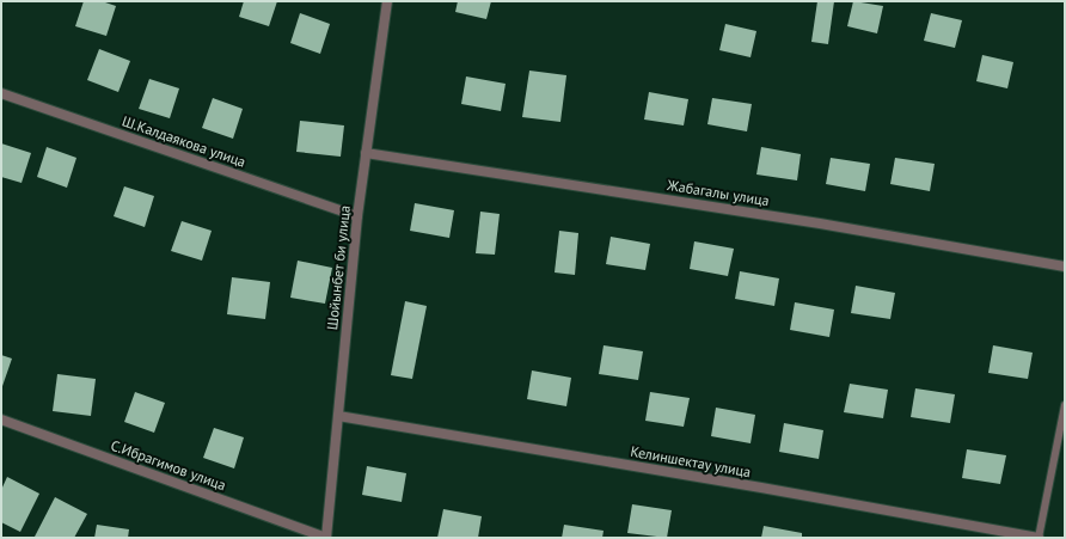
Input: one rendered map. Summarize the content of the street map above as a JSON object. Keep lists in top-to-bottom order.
{
  "streets": {
    "street": [
      "Ш.Калдаякова улица",
      "Жабагалы улица",
      "Шойынбет би улица",
      "Келиншектау улица",
      "С.Ибрагимов улица"
    ]
  },
  "crossings": [
    ["Ш.Калдаякова улица", "Шойынбет би улица"],
    ["Жабагалы улица", "Шойынбет би улица"],
    ["Шойынбет би улица", "Келиншектау улица"],
    ["Шойынбет би улица", "С.Ибрагимов улица"]
  ]
}
